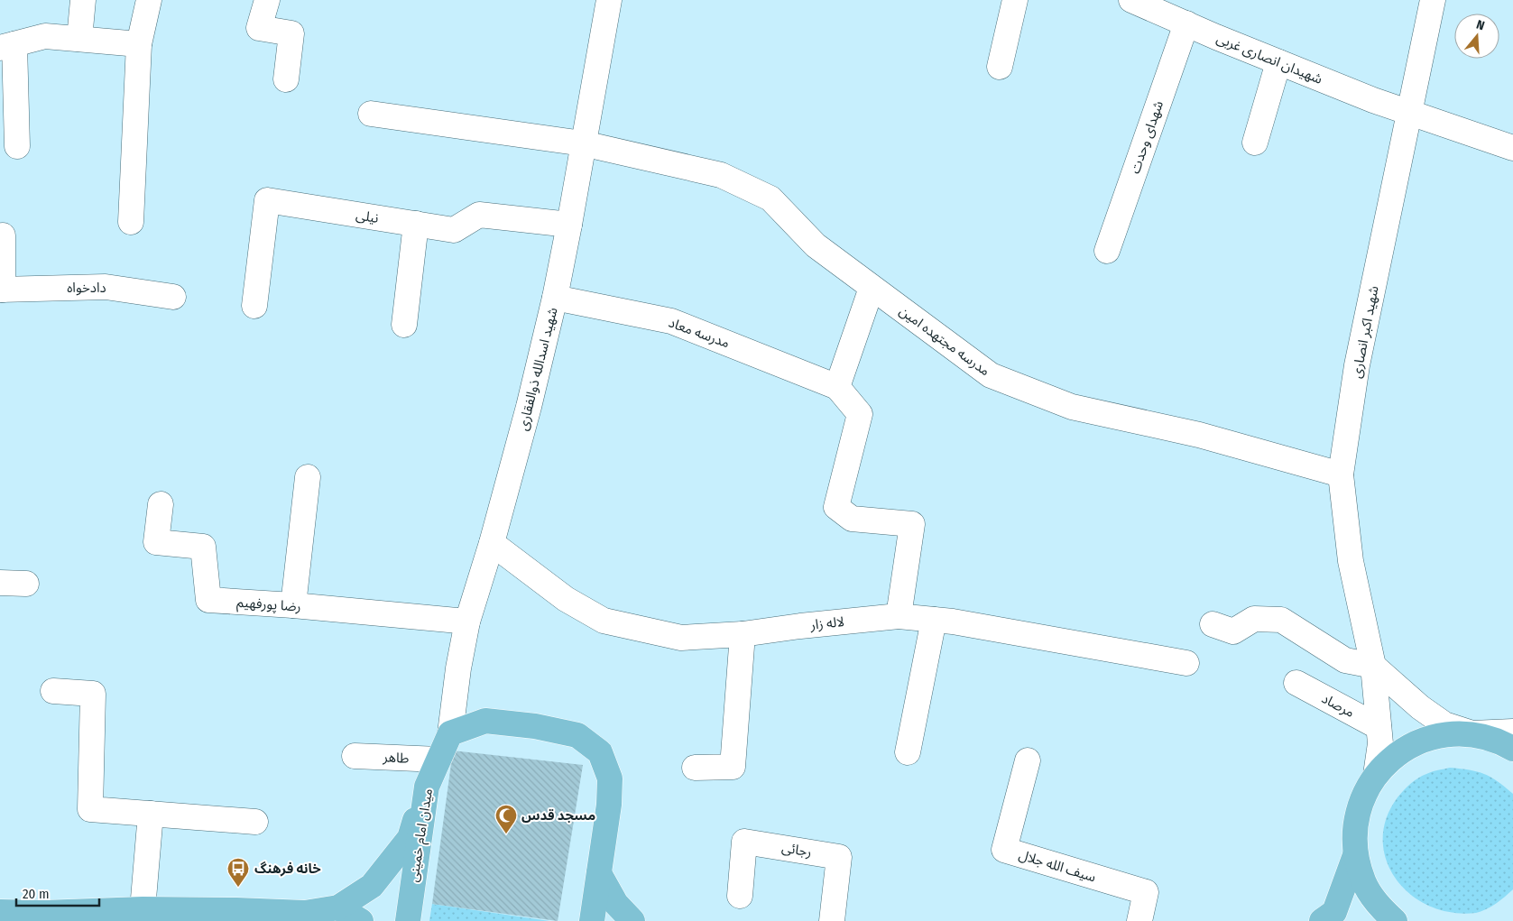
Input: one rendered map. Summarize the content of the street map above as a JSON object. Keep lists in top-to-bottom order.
{
  "streets": {
    "main road": ["میدان امام خمینی"],
    "street": [
      "شهیدان انصاری غربی",
      "شهدای وحدت",
      "نیلی",
      "دادخواه",
      "شهید اکبر انصاری",
      "مدرسه معاد",
      "مدرسه مجتهده امین",
      "شهید اسدالله ذوالفقاری",
      "رضا پورفهیم",
      "لاله زار",
      "مرصاد",
      "طاهر",
      "رجائی",
      "سیف الله جلال"
    ]
  },
  "crossings": [
    ["شهیدان انصاری غربی", "شهدای وحدت"],
    ["شهیدان انصاری غربی", "شهید اکبر انصاری"],
    ["نیلی", "شهید اسدالله ذوالفقاری"],
    ["شهید اکبر انصاری", "مدرسه مجتهده امین"],
    ["شهید اکبر انصاری", "مرصاد"],
    ["مدرسه معاد", "شهید اسدالله ذوالفقاری"],
    ["مدرسه مجتهده امین", "شهید اسدالله ذوالفقاری"],
    ["شهید اسدالله ذوالفقاری", "رضا پورفهیم"],
    ["شهید اسدالله ذوالفقاری", "لاله زار"],
    ["شهید اسدالله ذوالفقاری", "میدان امام خمینی"],
    ["طاهر", "میدان امام خمینی"]
  ],
  "places": {
    "mosque": ["مسجد قدس"],
    "bus stop": ["خانه فرهنگ"]
  },
  "scale_bar": "20 m",
  "north": "top"
}
